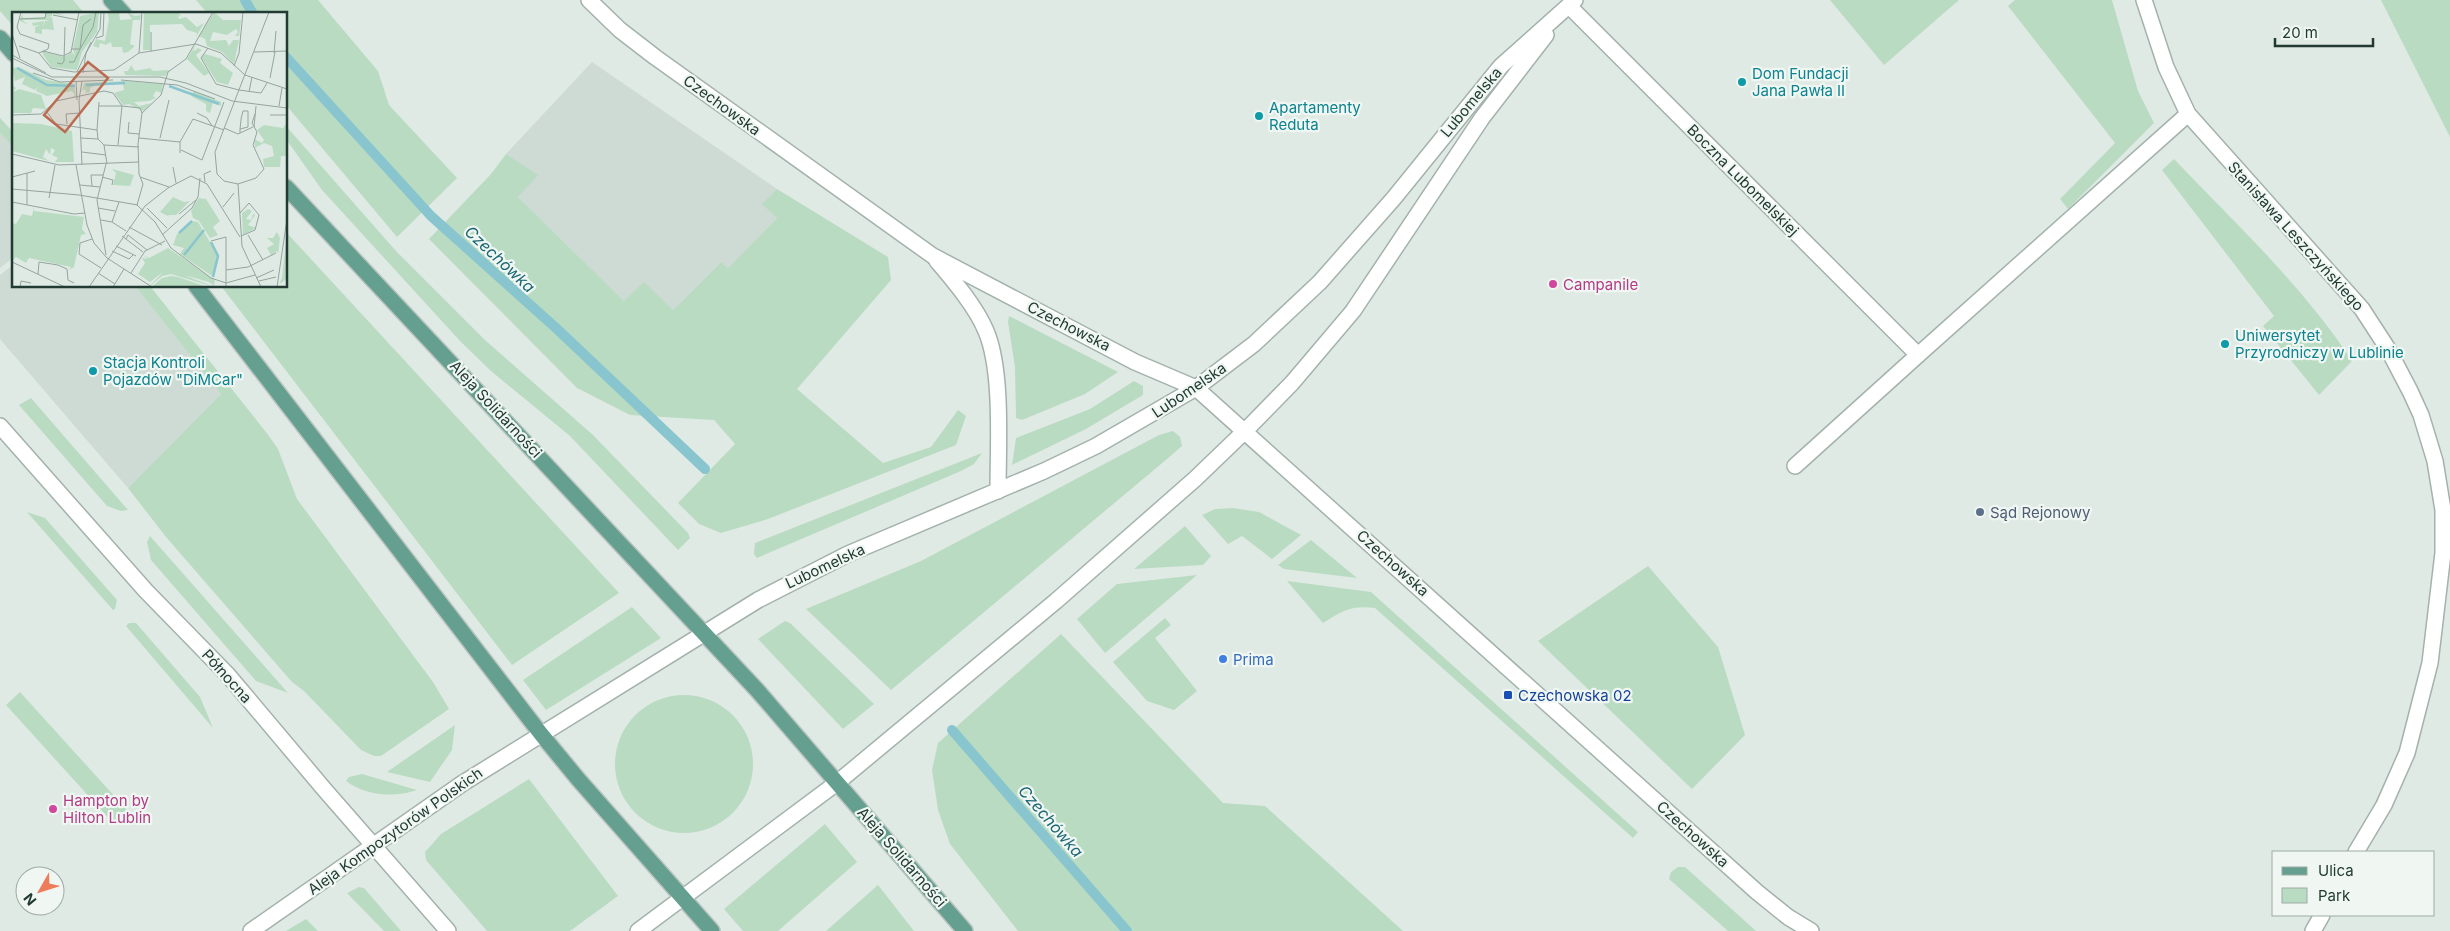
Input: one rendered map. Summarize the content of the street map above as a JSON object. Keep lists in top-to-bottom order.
{
  "streets": {
    "main road": ["Aleja Solidarności"],
    "street": [
      "Lubomelska",
      "Czechowska",
      "Boczna Lubomelskiej",
      "Stanisława Leszczyńskiego",
      "Północna",
      "Aleja Kompozytorów Polskich"
    ]
  },
  "crossings": [
    ["Lubomelska", "Czechowska"],
    ["Lubomelska", "Boczna Lubomelskiej"],
    ["Lubomelska", "Aleja Solidarności"],
    ["Lubomelska", "Aleja Kompozytorów Polskich"],
    ["Północna", "Aleja Kompozytorów Polskich"]
  ],
  "water": ["Czechówka"],
  "places": {
    "other": [
      "Dom Fundacji Jana Pawła II",
      "Apartamenty Reduta",
      "Campanile",
      "Uniwersytet Przyrodniczy w Lublinie",
      "Stacja Kontroli Pojazdów \"DiMCar\"",
      "Sąd Rejonowy",
      "Prima",
      "Hampton by Hilton Lublin"
    ],
    "transit": ["Czechowska 02"]
  },
  "legend": ["Ulica", "Park"],
  "scale_bar": "20 m",
  "north": "bottom left"
}
